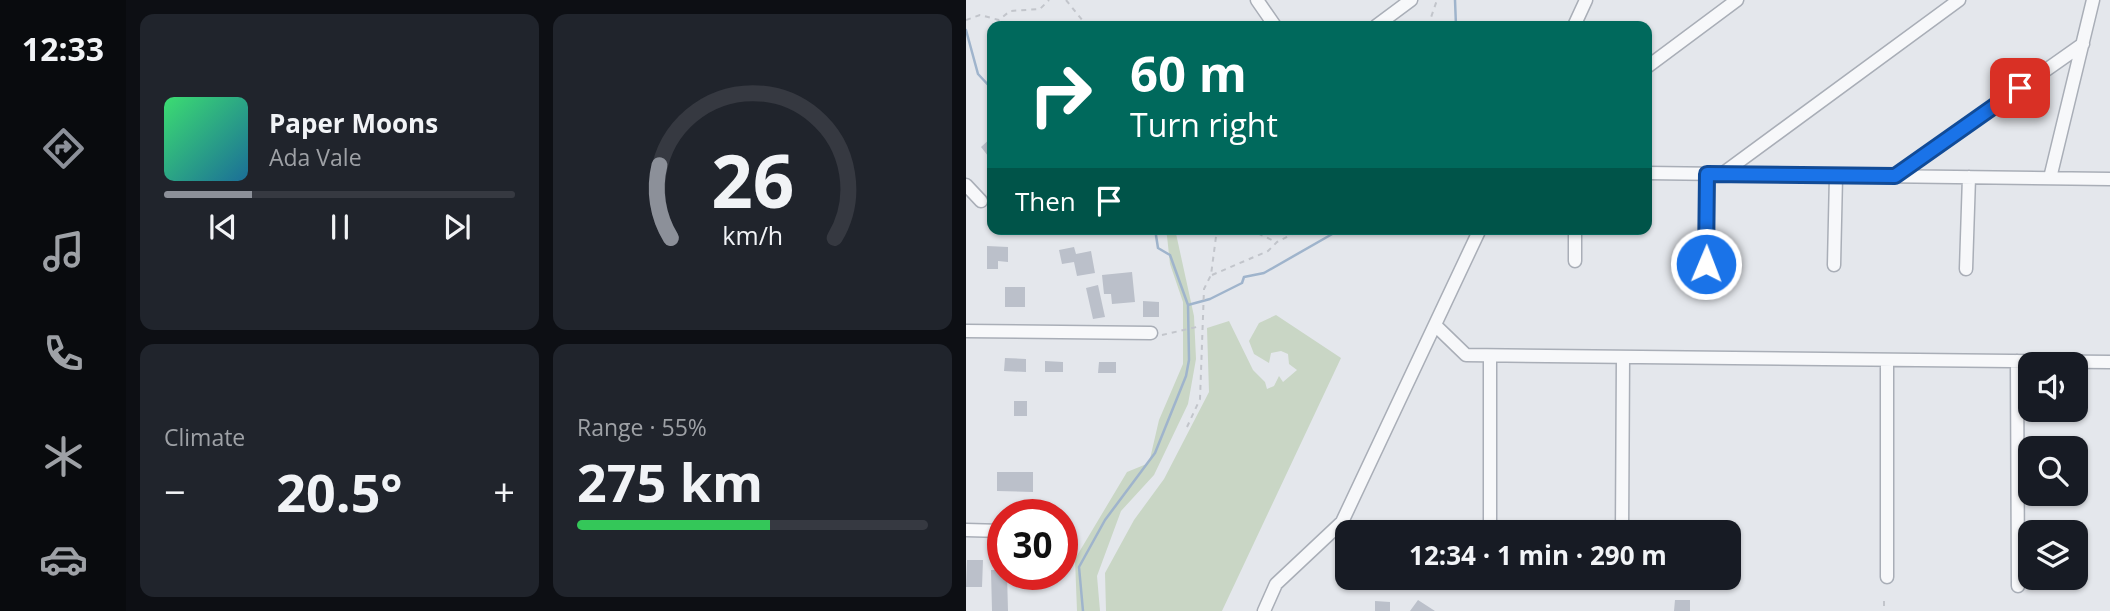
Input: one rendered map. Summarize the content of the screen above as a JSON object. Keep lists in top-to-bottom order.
{
  "page": {
    "tabs": "12:33",
    "turn": ["60 m", "Turn right"],
    "song": ["Paper Moons", "Ada Vale"],
    "then": "Then",
    "tile": [
      "Climate",
      ["Range · 55%", "275 km"]
    ],
    "heat": ["−", "20.5°", "+"],
    "limit": "30",
    "trip": "12:34 · 1 min · 290 m",
    "gauge": ["26", "km/h"]
  }
}
